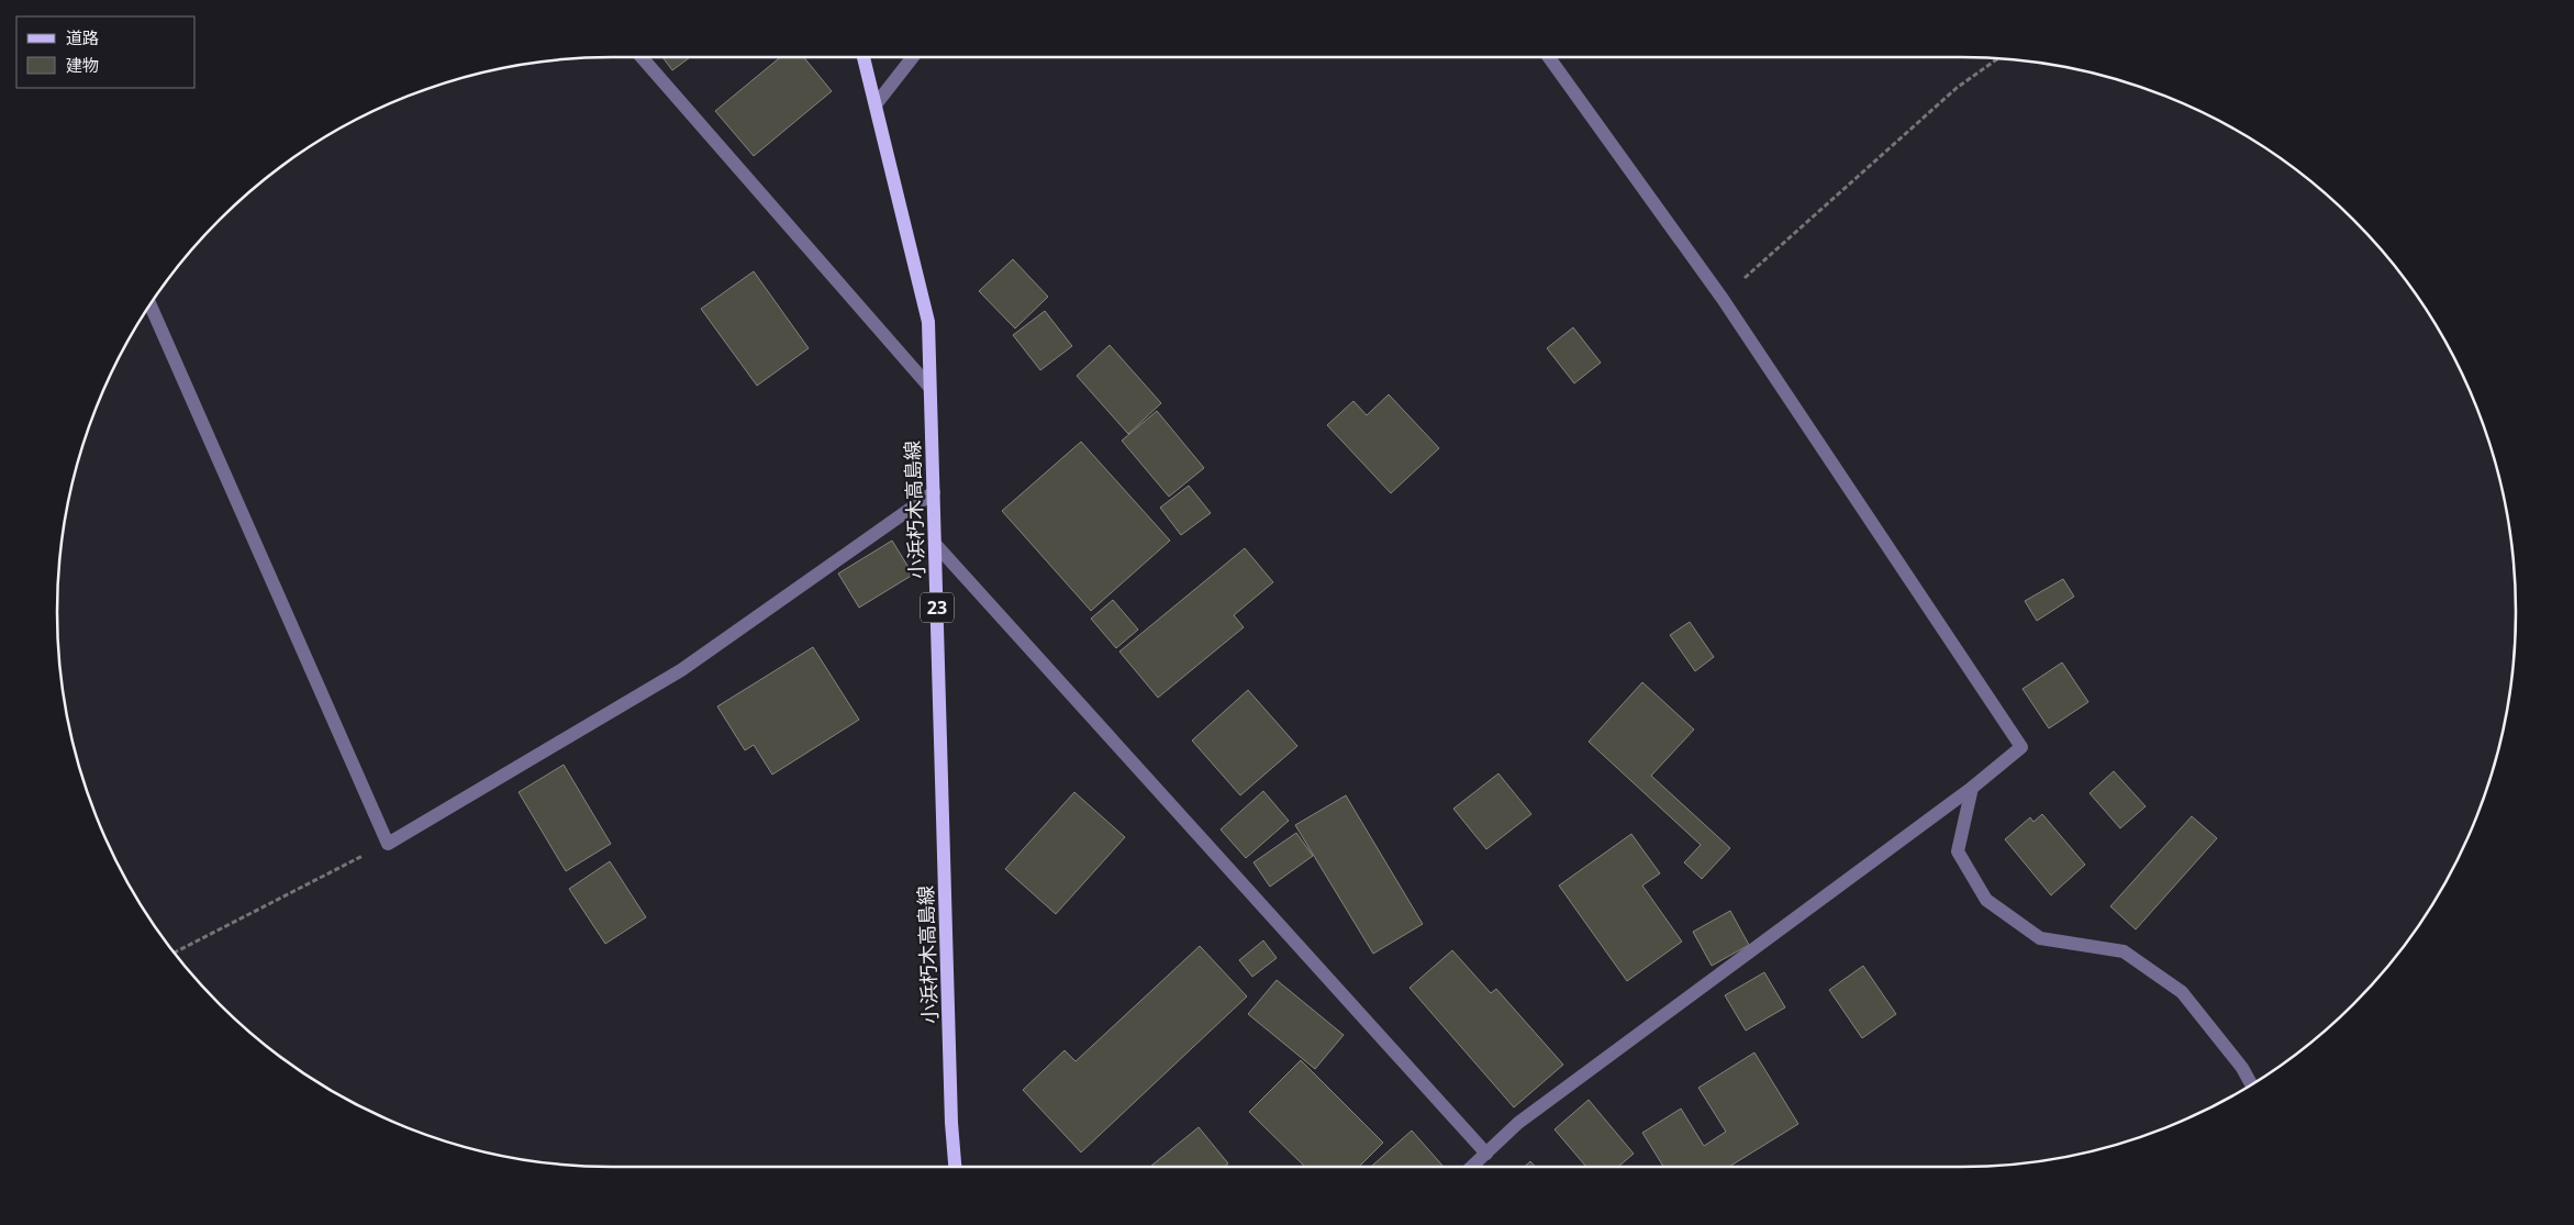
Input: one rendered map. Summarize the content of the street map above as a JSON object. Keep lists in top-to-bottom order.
{
  "streets": {
    "main road": ["小浜朽木高島線", "23"]
  },
  "legend": ["道路", "建物"]
}
